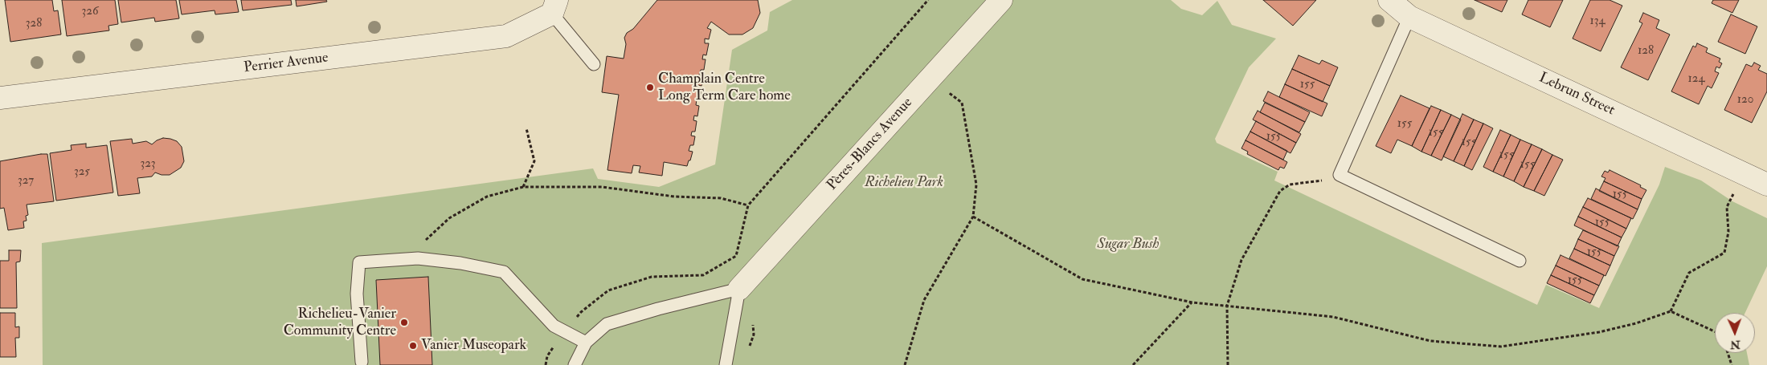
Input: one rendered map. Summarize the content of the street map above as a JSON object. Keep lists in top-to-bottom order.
{
  "streets": {
    "street": ["Perrier Avenue", "Lebrun Street", "Pères-Blancs Avenue"]
  },
  "parks": ["Richelieu Park", "Sugar Bush"],
  "places": ["Champlain Centre Long Term Care home", "Richelieu-Vanier Community Centre", "Vanier Museopark"],
  "house_numbers": [
    "326",
    "134",
    "328",
    "128",
    "124",
    "155",
    "120",
    "155",
    "155",
    "155",
    "155",
    "155",
    "323",
    "155",
    "325",
    "327",
    "155",
    "155",
    "155",
    "155"
  ],
  "north": "bottom"
}
